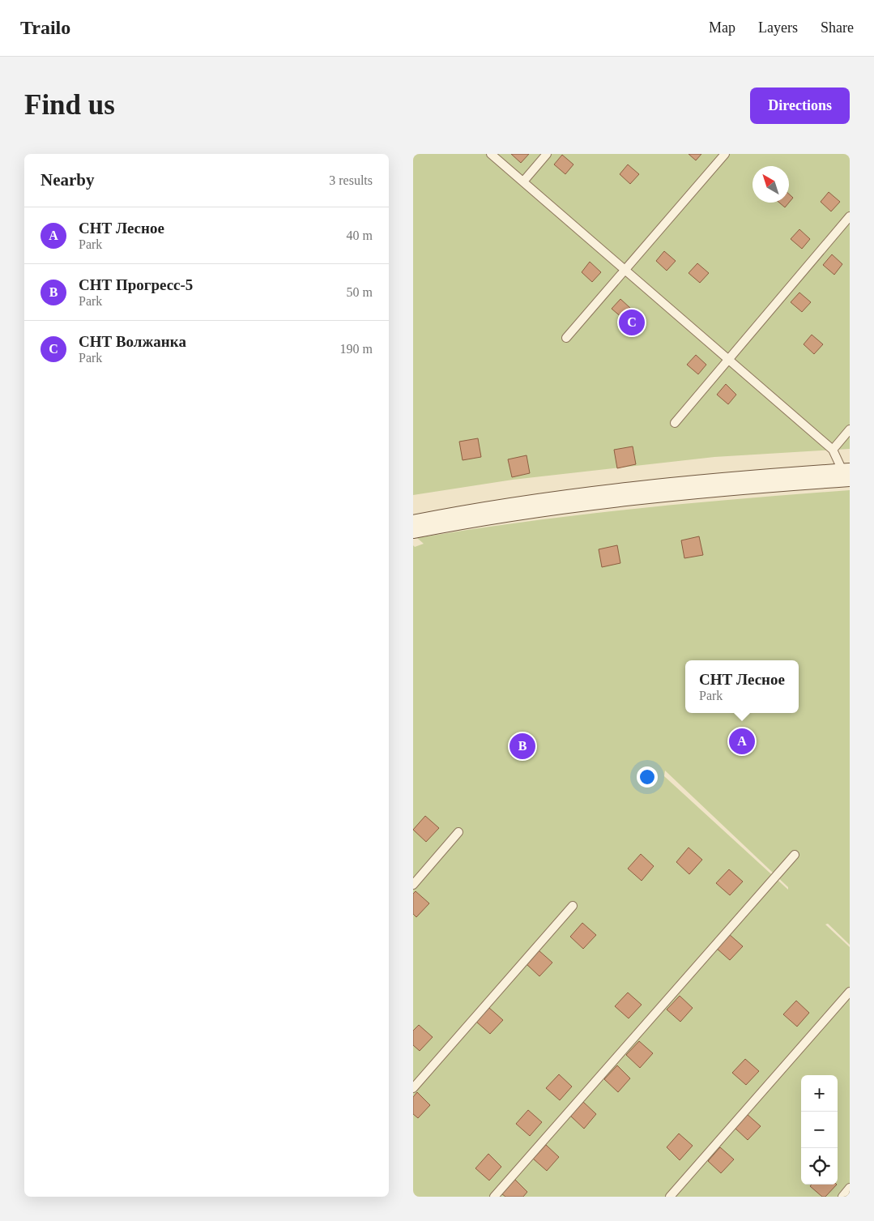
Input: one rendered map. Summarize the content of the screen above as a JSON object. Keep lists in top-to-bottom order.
{
  "north": "top left",
  "page": {
    "header": "Trailo",
    "nav": ["Map", "Layers", "Share"],
    "buttons": "Directions",
    "title": "Find us",
    "heading": ["Nearby", "3 results"],
    "list": [
      {
        "mark": "A",
        "name": "СНТ Лесное",
        "note": "Park",
        "value": "40 m"
      },
      {
        "mark": "B",
        "name": "СНТ Прогресс-5",
        "note": "Park",
        "value": "50 m"
      },
      {
        "mark": "C",
        "name": "СНТ Волжанка",
        "note": "Park",
        "value": "190 m"
      }
    ],
    "pins": ["C", "A", "B"],
    "popup": ["СНТ Лесное", "Park"],
    "map_buttons": ["+", "−"]
  }
}
